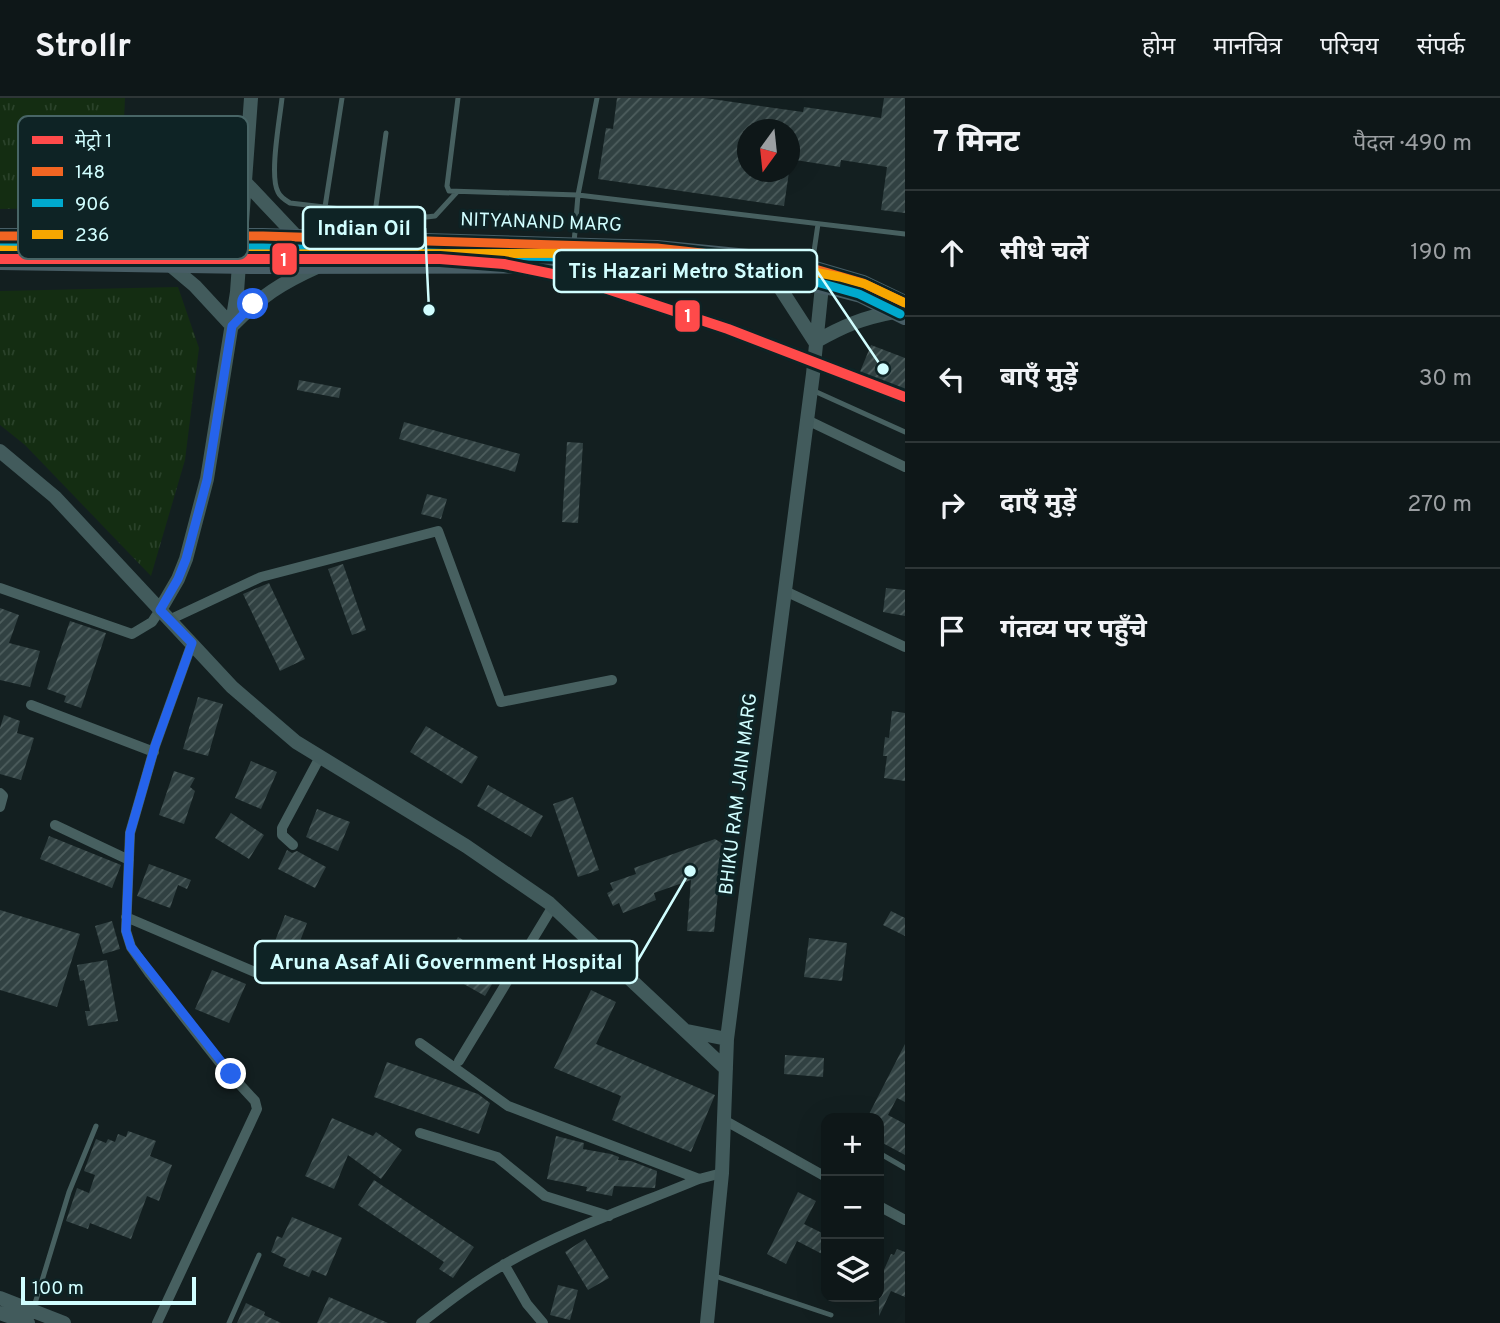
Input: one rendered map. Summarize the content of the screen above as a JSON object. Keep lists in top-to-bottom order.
{
  "streets": {
    "main road": ["NITYANAND MARG"],
    "street": ["BHIKU RAM JAIN MARG"]
  },
  "crossings": [
    ["NITYANAND MARG", "BHIKU RAM JAIN MARG"]
  ],
  "places": ["Indian Oil", "Tis Hazari Metro Station", "Aruna Asaf Ali Government Hospital"],
  "lines": [
    "transit line 148",
    "transit line 906",
    "transit line 236",
    "metro line 1"
  ],
  "legend": [
    "मेट्रो 1",
    "148",
    "906",
    "236"
  ],
  "scale_bar": "100 m",
  "north": "bottom",
  "page": {
    "header": "Strollr",
    "nav": [
      "होम",
      "मानचित्र",
      "परिचय",
      "संपर्क"
    ],
    "heading": ["7 मिनट", "पैदल · 490 m"],
    "list": [
      ["सीधे चलें", "190 m"],
      ["बाएँ मुड़ें", "30 m"],
      ["दाएँ मुड़ें", "270 m"],
      "गंतव्य पर पहुँचे"
    ],
    "map_buttons": ["+", "−"],
    "scale": "100 m"
  }
}
